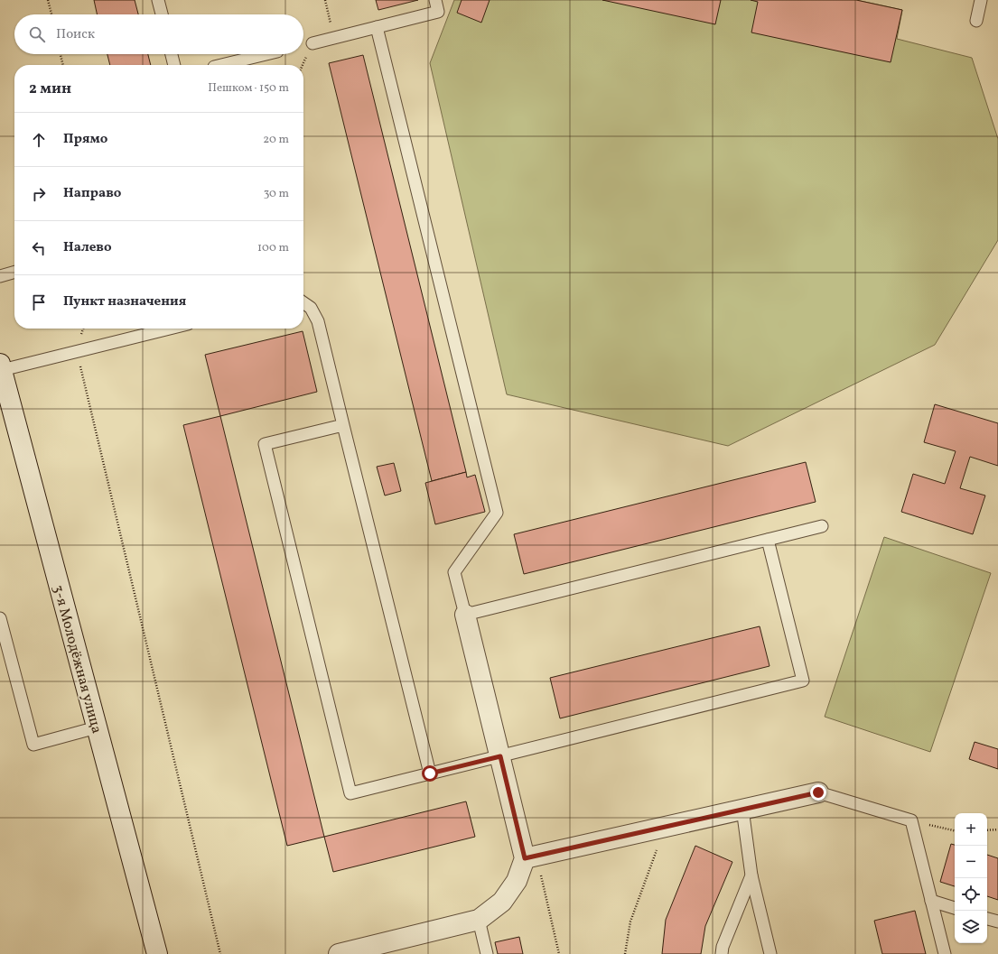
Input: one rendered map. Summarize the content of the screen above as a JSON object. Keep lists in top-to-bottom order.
{
  "streets": {
    "street": ["3-я Молодёжная улица"]
  },
  "page": {
    "search": "Поиск",
    "heading": ["2 мин", "Пешком · 150 m"],
    "list": [
      ["Прямо", "20 m"],
      ["Направо", "30 m"],
      ["Налево", "100 m"],
      "Пункт назначения"
    ],
    "map_buttons": ["+", "−"]
  }
}
